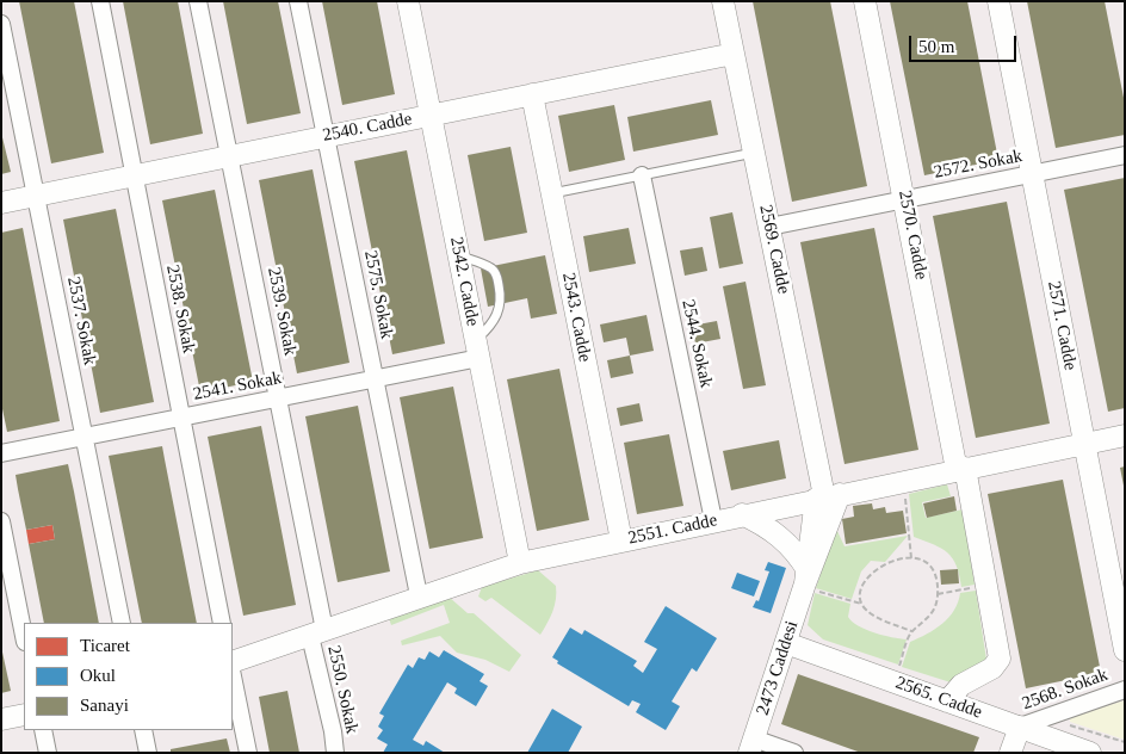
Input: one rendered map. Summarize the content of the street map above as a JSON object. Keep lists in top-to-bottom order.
{
  "streets": {
    "street": [
      "2540. Cadde",
      "2572. Sokak",
      "2570. Cadde",
      "2569. Cadde",
      "2542. Cadde",
      "2575. Sokak",
      "2538. Sokak",
      "2539. Sokak",
      "2543. Cadde",
      "2537. Sokak",
      "2571. Cadde",
      "2544. Sokak",
      "2541. Sokak",
      "2551. Cadde",
      "2473 Caddesi",
      "2550. Sokak",
      "2568. Sokak",
      "2565. Cadde"
    ]
  },
  "crossings": [
    ["2540. Cadde", "2569. Cadde"],
    ["2540. Cadde", "2542. Cadde"],
    ["2540. Cadde", "2575. Sokak"],
    ["2540. Cadde", "2538. Sokak"],
    ["2540. Cadde", "2539. Sokak"],
    ["2540. Cadde", "2543. Cadde"],
    ["2540. Cadde", "2537. Sokak"],
    ["2572. Sokak", "2570. Cadde"],
    ["2572. Sokak", "2569. Cadde"],
    ["2572. Sokak", "2571. Cadde"],
    ["2570. Cadde", "2551. Cadde"],
    ["2570. Cadde", "2565. Cadde"],
    ["2569. Cadde", "2551. Cadde"],
    ["2569. Cadde", "2473 Caddesi"],
    ["2542. Cadde", "2541. Sokak"],
    ["2542. Cadde", "2551. Cadde"],
    ["2575. Sokak", "2541. Sokak"],
    ["2575. Sokak", "2551. Cadde"],
    ["2538. Sokak", "2541. Sokak"],
    ["2539. Sokak", "2541. Sokak"],
    ["2539. Sokak", "2551. Cadde"],
    ["2539. Sokak", "2550. Sokak"],
    ["2543. Cadde", "2551. Cadde"],
    ["2537. Sokak", "2541. Sokak"],
    ["2571. Cadde", "2551. Cadde"],
    ["2544. Sokak", "2551. Cadde"],
    ["2551. Cadde", "2550. Sokak"],
    ["2473 Caddesi", "2565. Cadde"],
    ["2568. Sokak", "2565. Cadde"]
  ],
  "legend": ["Ticaret", "Okul", "Sanayi"],
  "scale_bar": "50 m"
}
